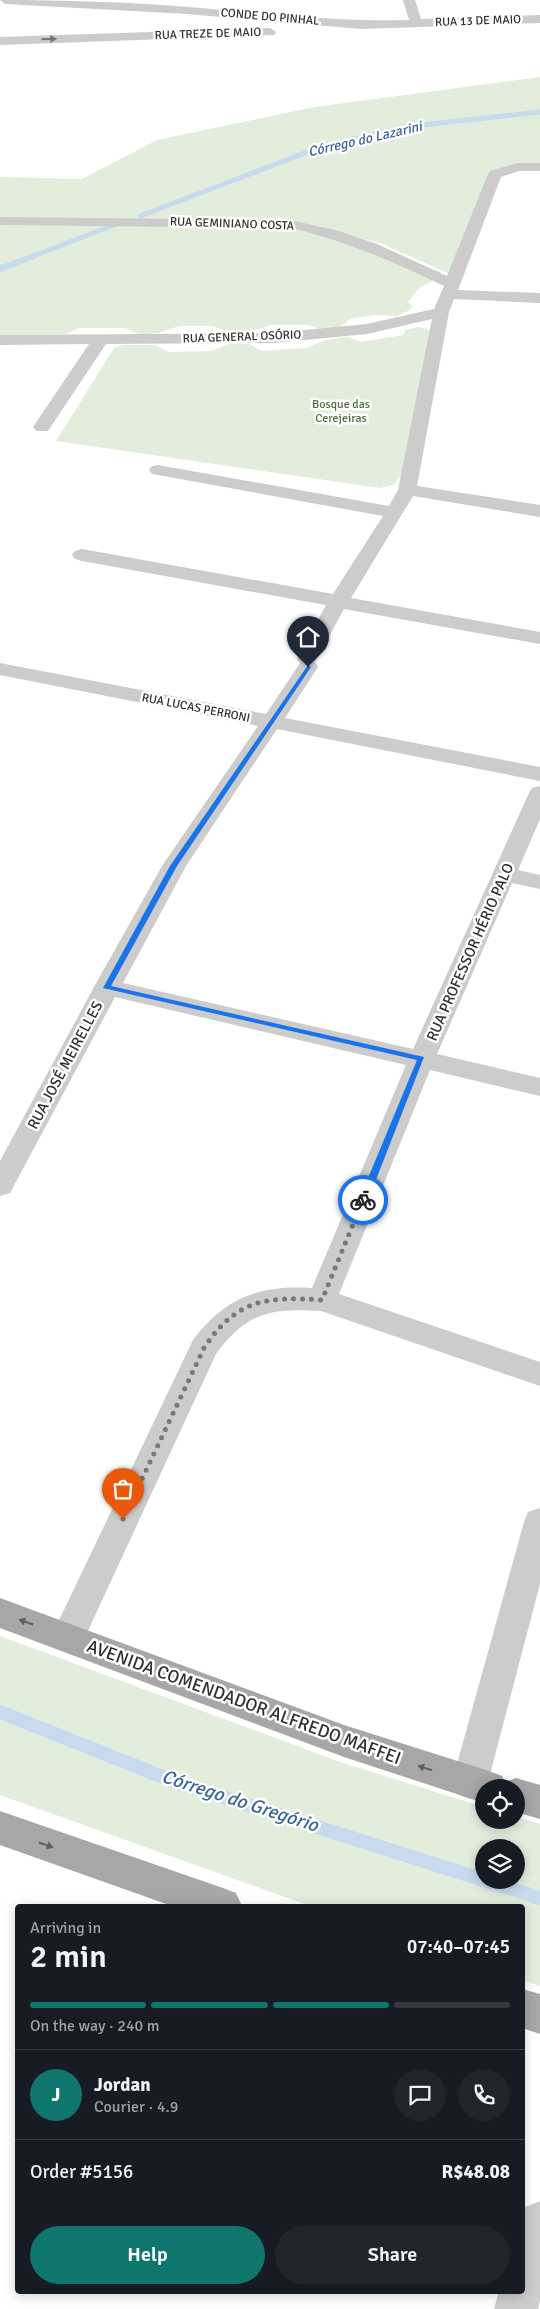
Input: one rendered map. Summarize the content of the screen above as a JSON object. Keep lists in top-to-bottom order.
{
  "streets": {
    "main road": ["AVENIDA COMENDADOR ALFREDO MAFFEI"],
    "street": [
      "CONDE DO PINHAL",
      "RUA 13 DE MAIO",
      "RUA TREZE DE MAIO",
      "RUA GEMINIANO COSTA",
      "RUA GENERAL OSÓRIO",
      "RUA LUCAS PERRONI",
      "RUA PROFESSOR HÉRIO PALO",
      "RUA JOSÉ MEIRELLES"
    ]
  },
  "crossings": [
    ["CONDE DO PINHAL", "RUA 13 DE MAIO"],
    ["CONDE DO PINHAL", "RUA TREZE DE MAIO"],
    ["RUA 13 DE MAIO", "RUA TREZE DE MAIO"],
    ["RUA GEMINIANO COSTA", "RUA JOSÉ MEIRELLES"],
    ["RUA GENERAL OSÓRIO", "RUA JOSÉ MEIRELLES"],
    ["RUA LUCAS PERRONI", "RUA JOSÉ MEIRELLES"]
  ],
  "one_way": ["RUA TREZE DE MAIO"],
  "water": ["Córrego do Lazarini", "Córrego do Gregório"],
  "parks": ["Bosque das Cerejeiras"],
  "page": {
    "heading": ["2 min", "Arriving in", "07:40–07:45"],
    "panel": [
      "Jordan",
      "Courier · 4.9",
      "Order #5156",
      "R$48.08"
    ],
    "bar": "On the way · 240 m",
    "round": "J",
    "buttons": ["Help", "Share"]
  }
}
